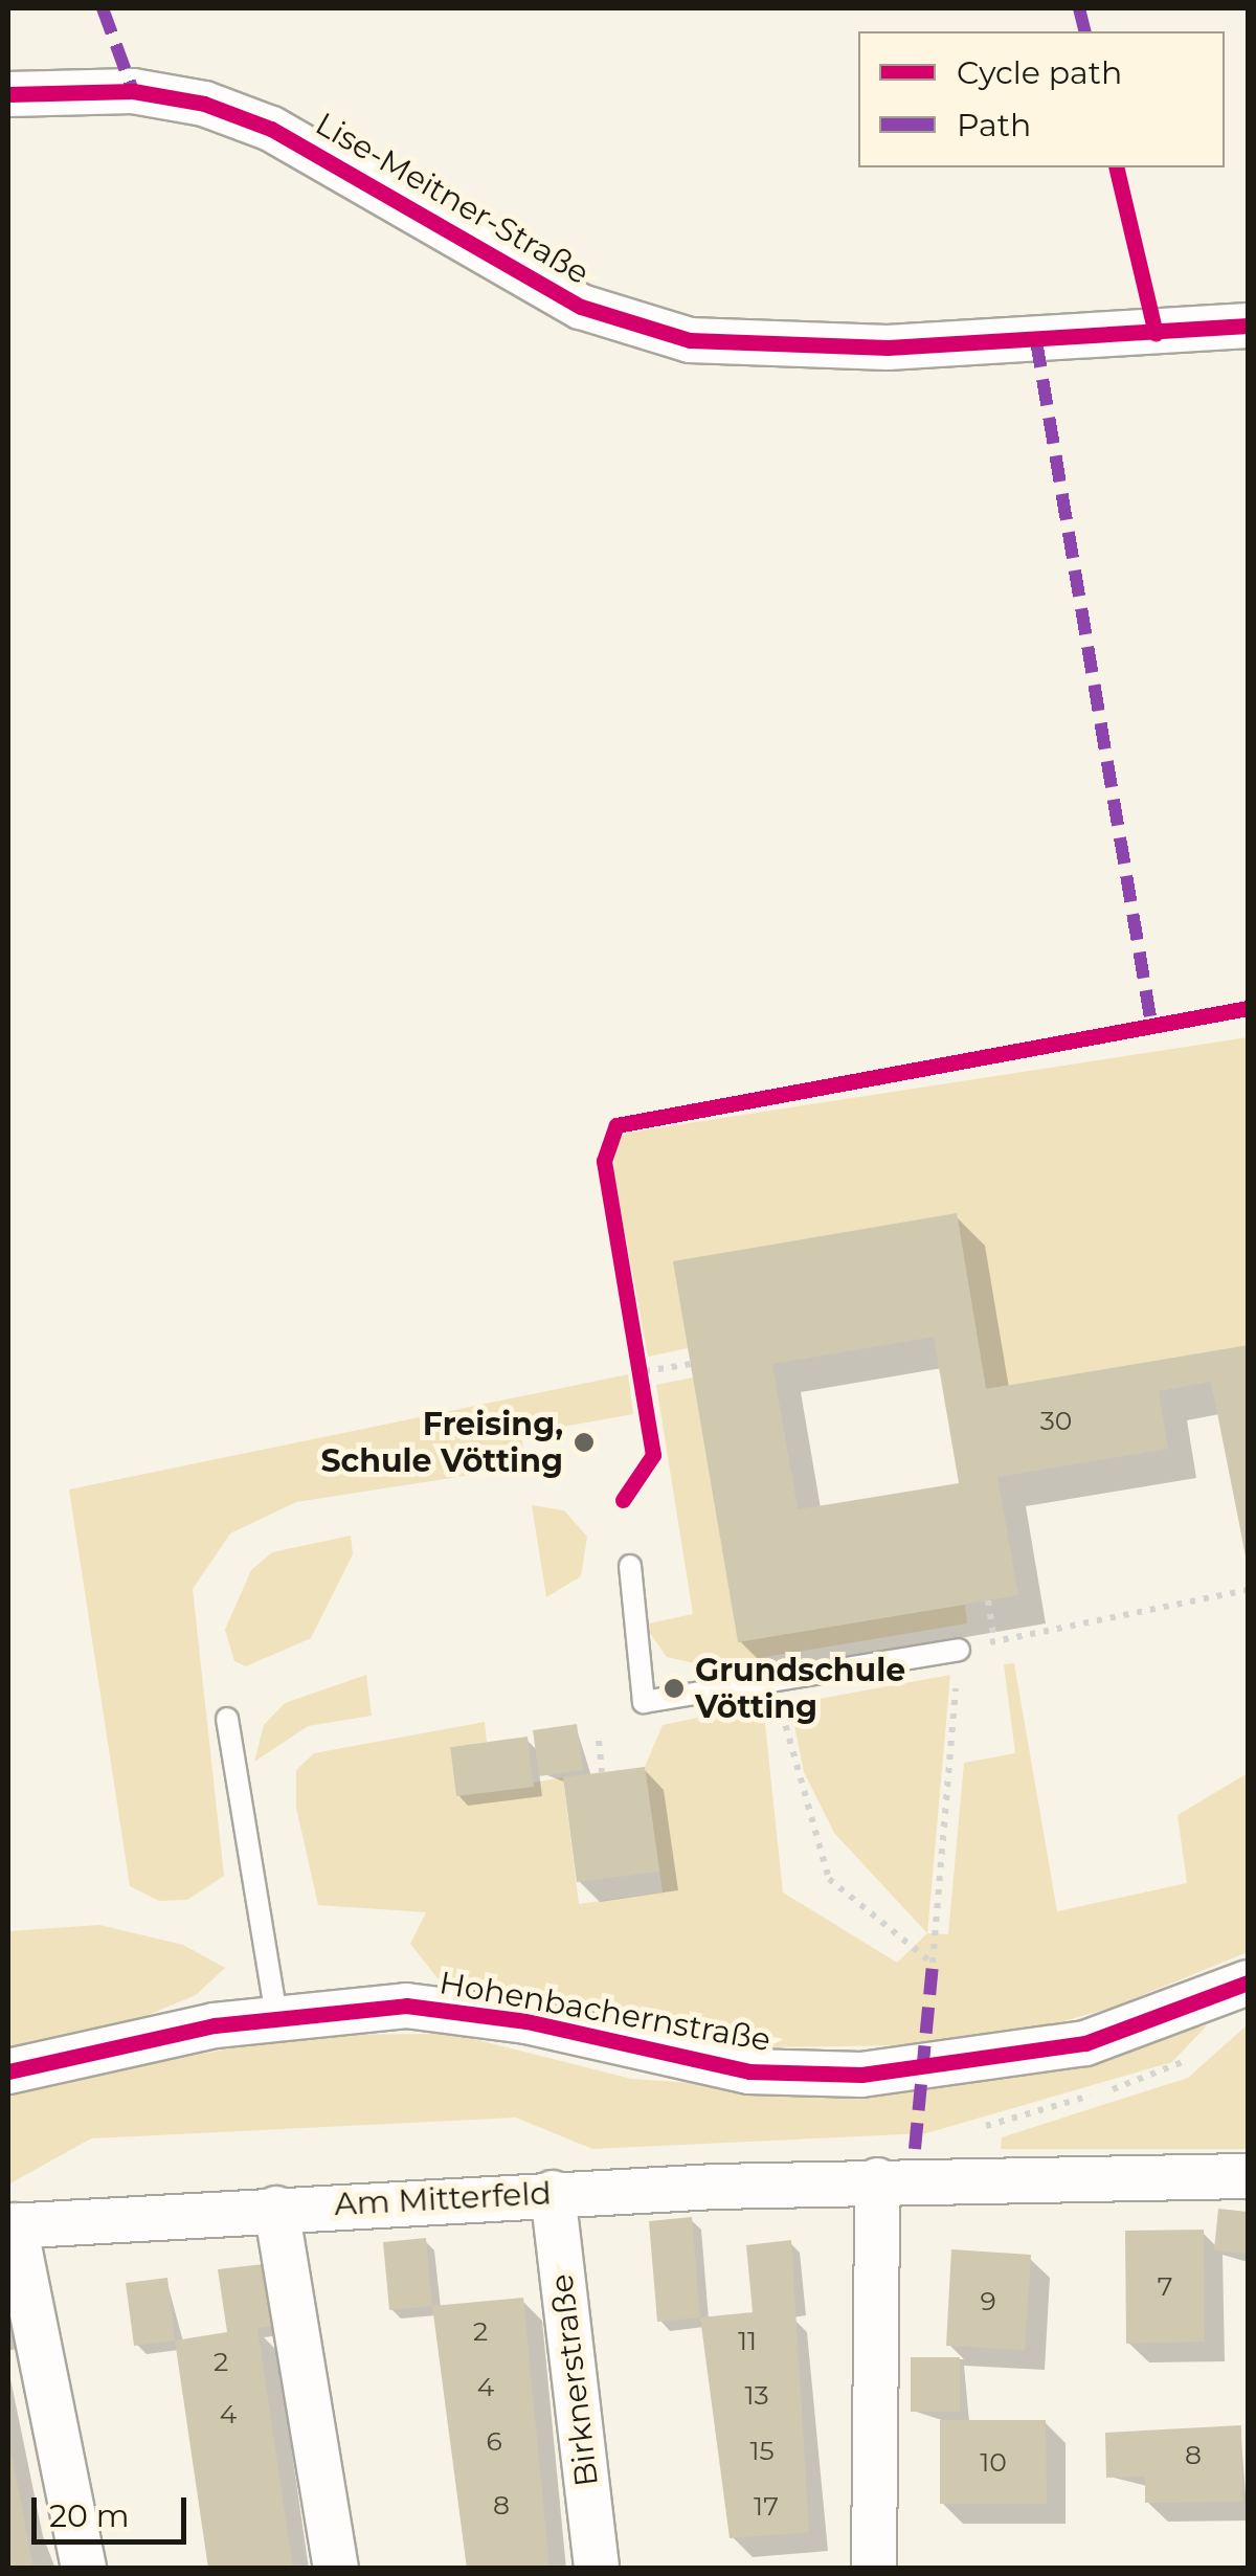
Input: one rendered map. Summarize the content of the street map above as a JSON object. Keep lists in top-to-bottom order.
{
  "streets": {
    "street": [
      "Lise-Meitner-Straße",
      "Hohenbachernstraße",
      "Am Mitterfeld",
      "Birknerstraße"
    ]
  },
  "crossings": [
    ["Am Mitterfeld", "Birknerstraße"]
  ],
  "places": ["Freising, Schule Vötting", "Grundschule Vötting"],
  "house_numbers": [
    "30",
    "7",
    "9",
    "2",
    "11",
    "2",
    "4",
    "13",
    "4",
    "6",
    "15",
    "8",
    "10",
    "8",
    "17"
  ],
  "legend": ["Cycle path", "Path"],
  "scale_bar": "20 m"
}
